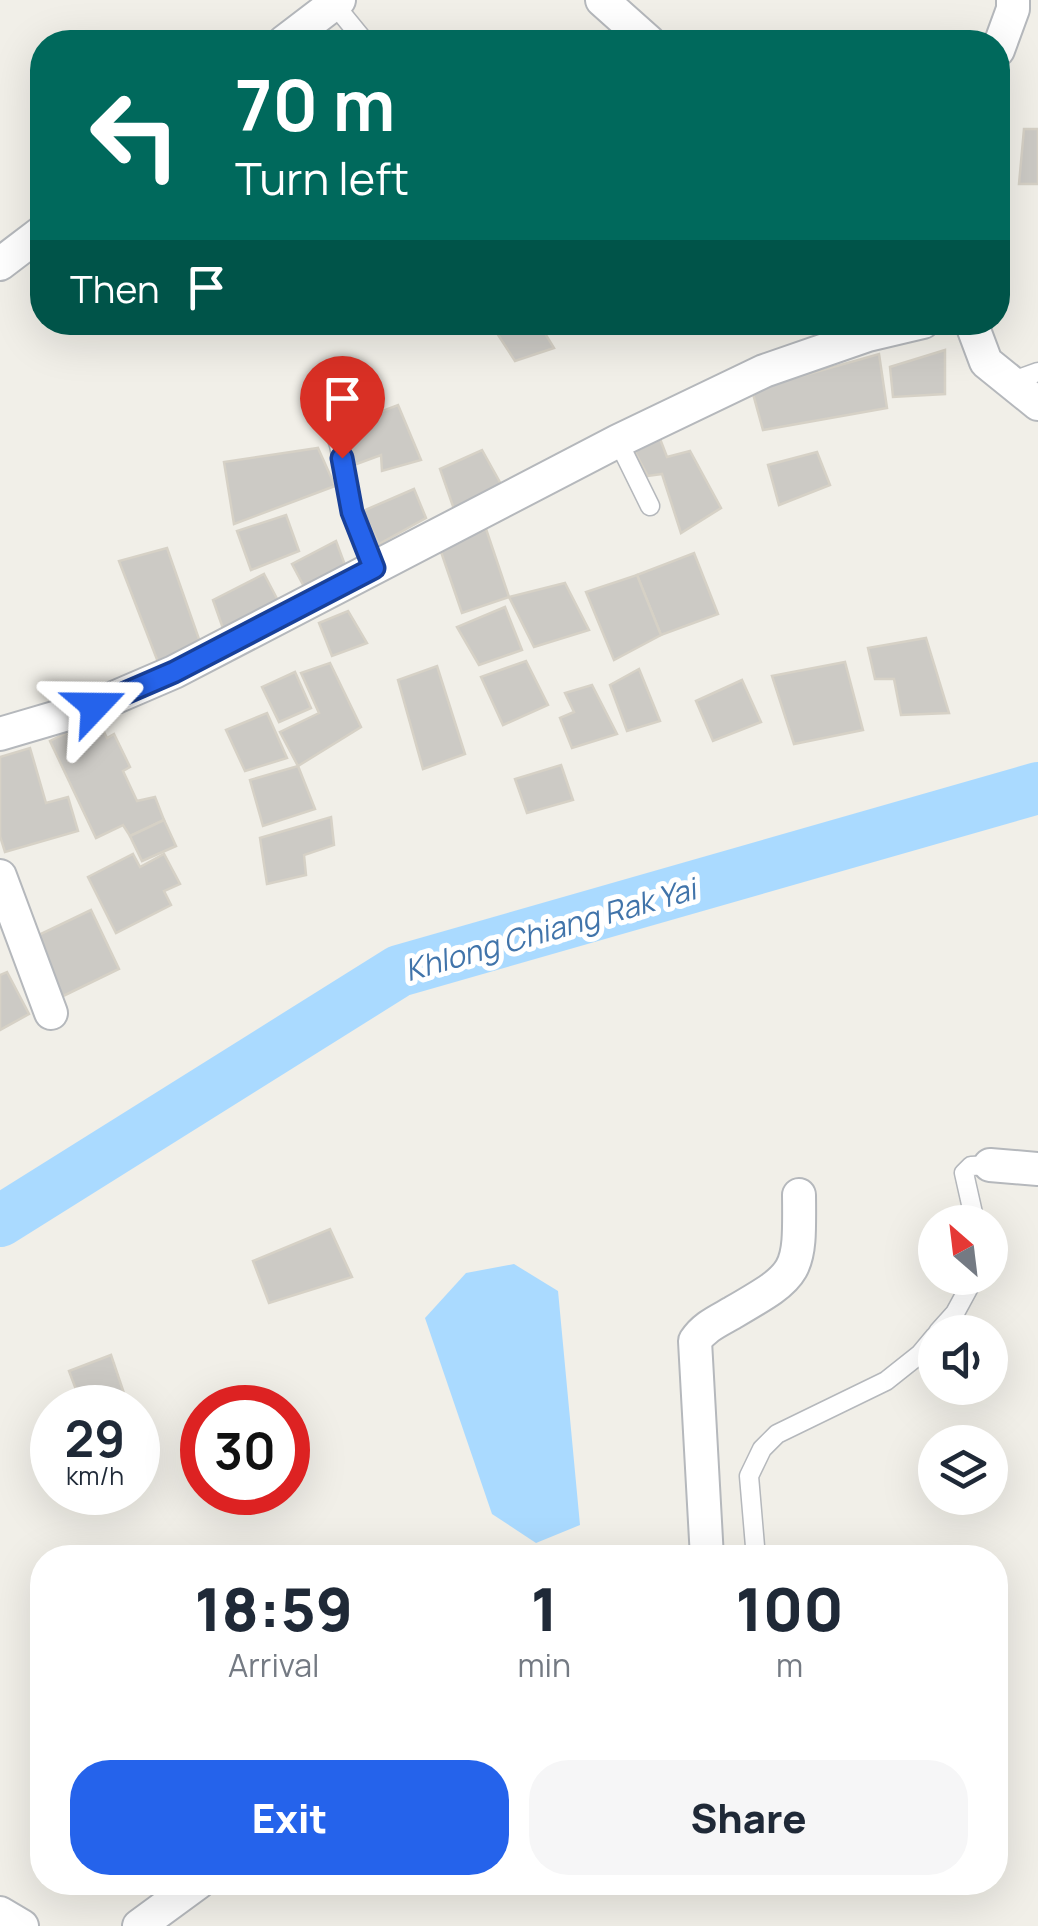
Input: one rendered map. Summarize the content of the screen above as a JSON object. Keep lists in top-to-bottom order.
{
  "water": ["Khlong Chiang Rak Yai"],
  "north": "top left",
  "page": {
    "turn": ["70 m", "Turn left"],
    "then": "Then",
    "speed": "29 km/h",
    "limit": "30",
    "eta": [
      "18:59",
      "Arrival",
      "1",
      "min",
      "100",
      "m"
    ],
    "buttons": ["Exit", "Share"]
  }
}
